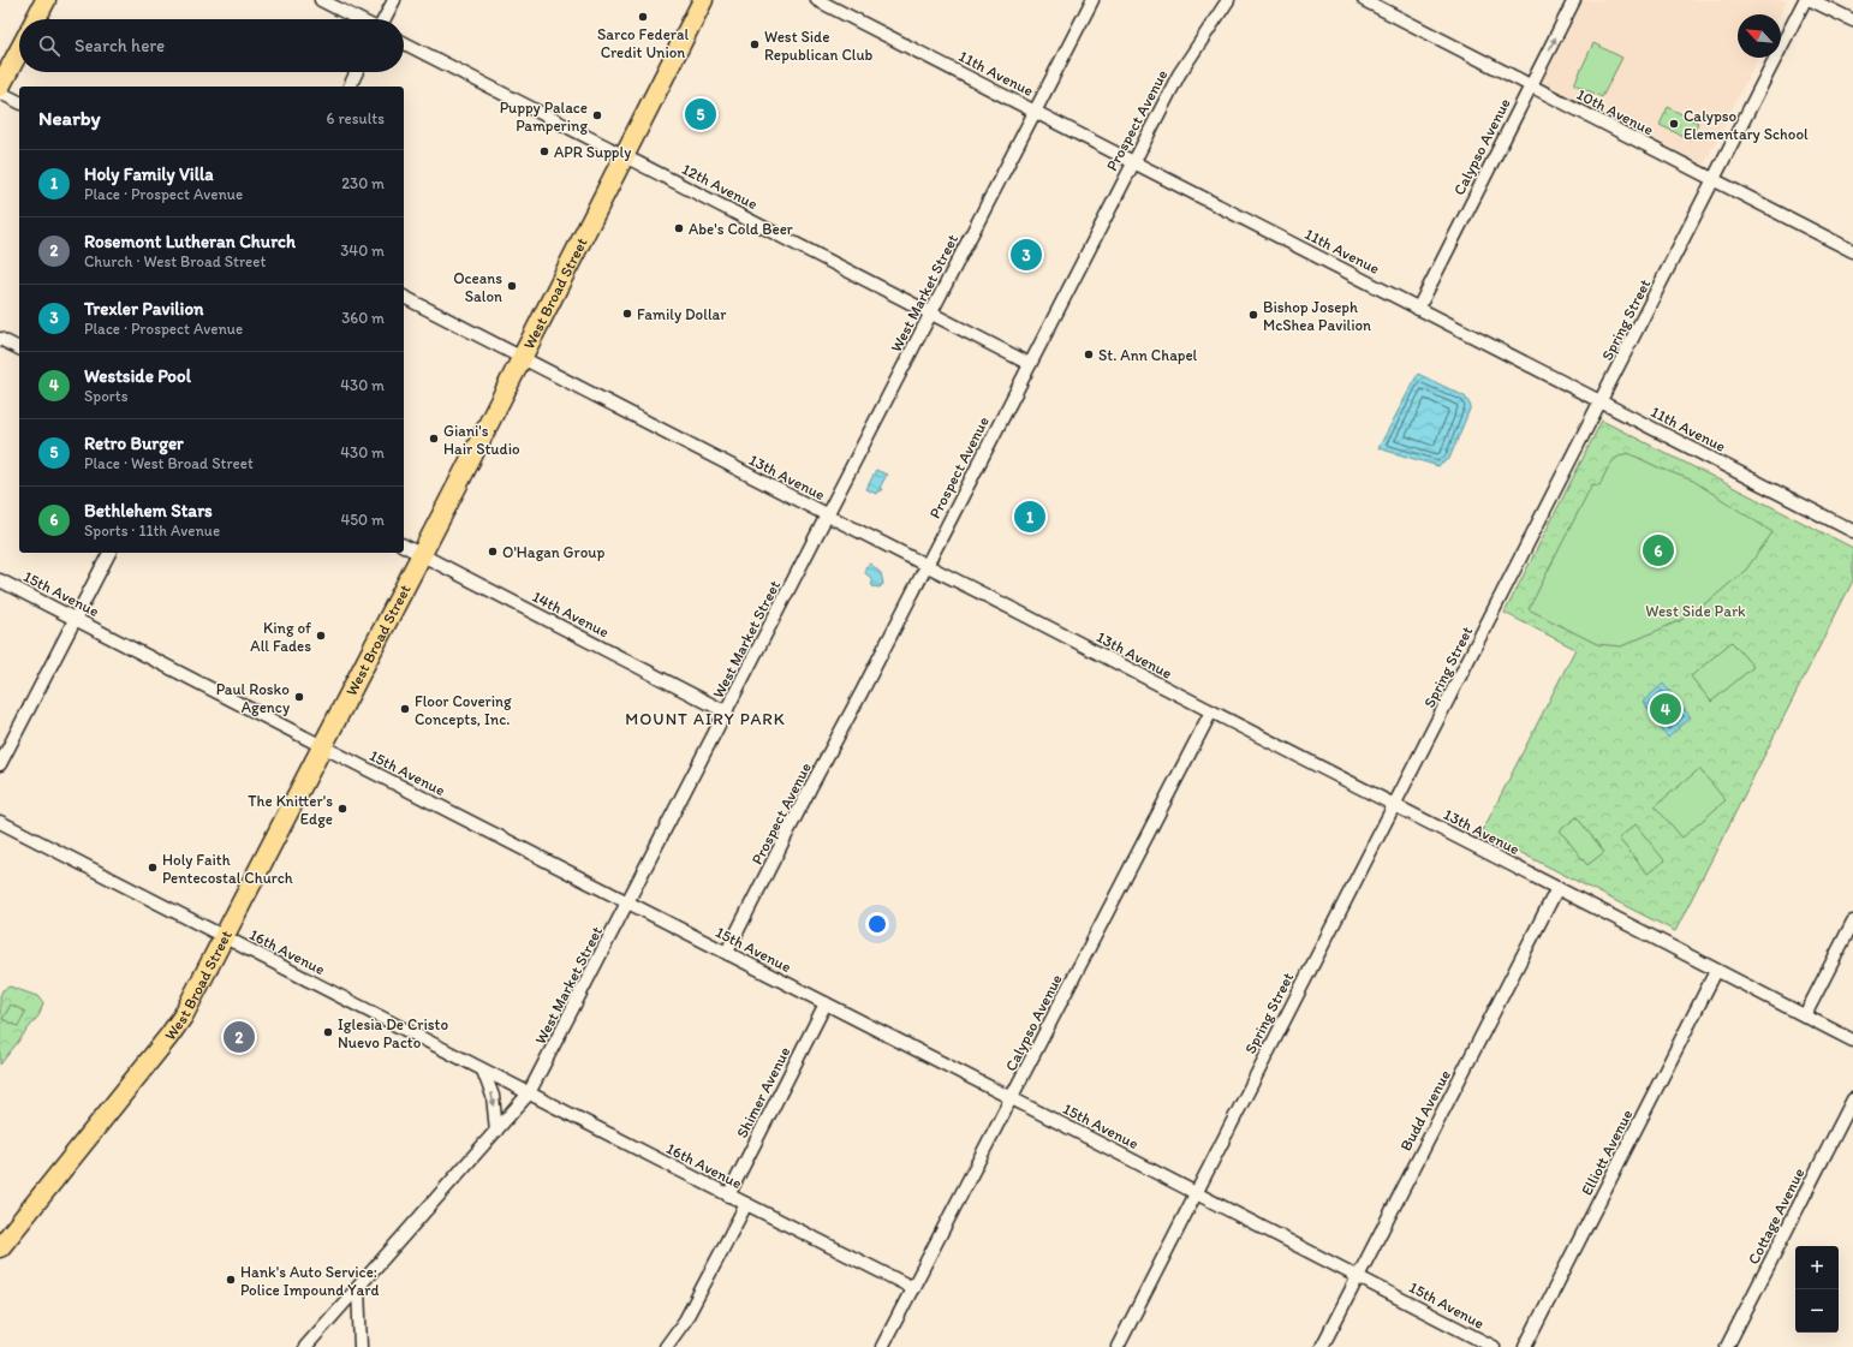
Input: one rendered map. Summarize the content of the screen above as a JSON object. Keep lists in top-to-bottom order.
{
  "streets": {
    "main road": ["West Broad Street"],
    "street": [
      "11th Avenue",
      "10th Avenue",
      "Prospect Avenue",
      "Calypso Avenue",
      "12th Avenue",
      "West Market Street",
      "Spring Street",
      "13th Avenue",
      "15th Avenue",
      "14th Avenue",
      "16th Avenue",
      "Shimer Avenue",
      "Budd Avenue",
      "Elliott Avenue",
      "Cottage Avenue"
    ]
  },
  "crossings": [
    ["11th Avenue", "Prospect Avenue"],
    ["11th Avenue", "Calypso Avenue"],
    ["11th Avenue", "West Market Street"],
    ["11th Avenue", "Spring Street"],
    ["10th Avenue", "Calypso Avenue"],
    ["10th Avenue", "Spring Street"],
    ["Prospect Avenue", "12th Avenue"],
    ["Prospect Avenue", "13th Avenue"],
    ["Prospect Avenue", "15th Avenue"],
    ["Calypso Avenue", "13th Avenue"],
    ["Calypso Avenue", "15th Avenue"],
    ["Calypso Avenue", "16th Avenue"],
    ["12th Avenue", "West Broad Street"],
    ["12th Avenue", "West Market Street"],
    ["West Broad Street", "13th Avenue"],
    ["West Broad Street", "15th Avenue"],
    ["West Broad Street", "14th Avenue"],
    ["West Broad Street", "16th Avenue"],
    ["West Market Street", "13th Avenue"],
    ["West Market Street", "15th Avenue"],
    ["West Market Street", "14th Avenue"],
    ["West Market Street", "16th Avenue"],
    ["Spring Street", "13th Avenue"],
    ["Spring Street", "15th Avenue"],
    ["13th Avenue", "Budd Avenue"],
    ["13th Avenue", "Elliott Avenue"],
    ["15th Avenue", "Shimer Avenue"],
    ["15th Avenue", "Budd Avenue"],
    ["16th Avenue", "Shimer Avenue"]
  ],
  "districts": ["MOUNT AIRY PARK"],
  "parks": ["West Side Park"],
  "places": [
    "Sarco Federal Credit Union",
    "West Side Republican Club",
    "Puppy Palace Pampering",
    "Calypso Elementary School",
    "APR Supply",
    "Abe's Cold Beer",
    "Oceans Salon",
    "Family Dollar",
    "Bishop Joseph McShea Pavilion",
    "St. Ann Chapel",
    "Giani's Hair Studio",
    "O'Hagan Group",
    "King of All Fades",
    "Paul Rosko Agency",
    "Floor Covering Concepts, Inc.",
    "The Knitter's Edge",
    "Holy Faith Pentecostal Church",
    "Iglesia De Cristo Nuevo Pacto",
    "Hank's Auto Service: Police Impound Yard"
  ],
  "north": "top left",
  "page": {
    "search": "Search here",
    "heading": ["Nearby", "6 results"],
    "pins": [
      "5",
      "3",
      "1",
      "6",
      "4",
      "2"
    ],
    "list": [
      {
        "mark": "1",
        "name": "Holy Family Villa",
        "note": "Place · Prospect Avenue",
        "value": "230 m"
      },
      {
        "mark": "2",
        "name": "Rosemont Lutheran Church",
        "note": "Church · West Broad Street",
        "value": "340 m"
      },
      {
        "mark": "3",
        "name": "Trexler Pavilion",
        "note": "Place · Prospect Avenue",
        "value": "360 m"
      },
      {
        "mark": "4",
        "name": "Westside Pool",
        "note": "Sports",
        "value": "430 m"
      },
      {
        "mark": "5",
        "name": "Retro Burger",
        "note": "Place · West Broad Street",
        "value": "430 m"
      },
      {
        "mark": "6",
        "name": "Bethlehem Stars",
        "note": "Sports · 11th Avenue",
        "value": "450 m"
      }
    ],
    "map_buttons": ["+", "−"]
  }
}
